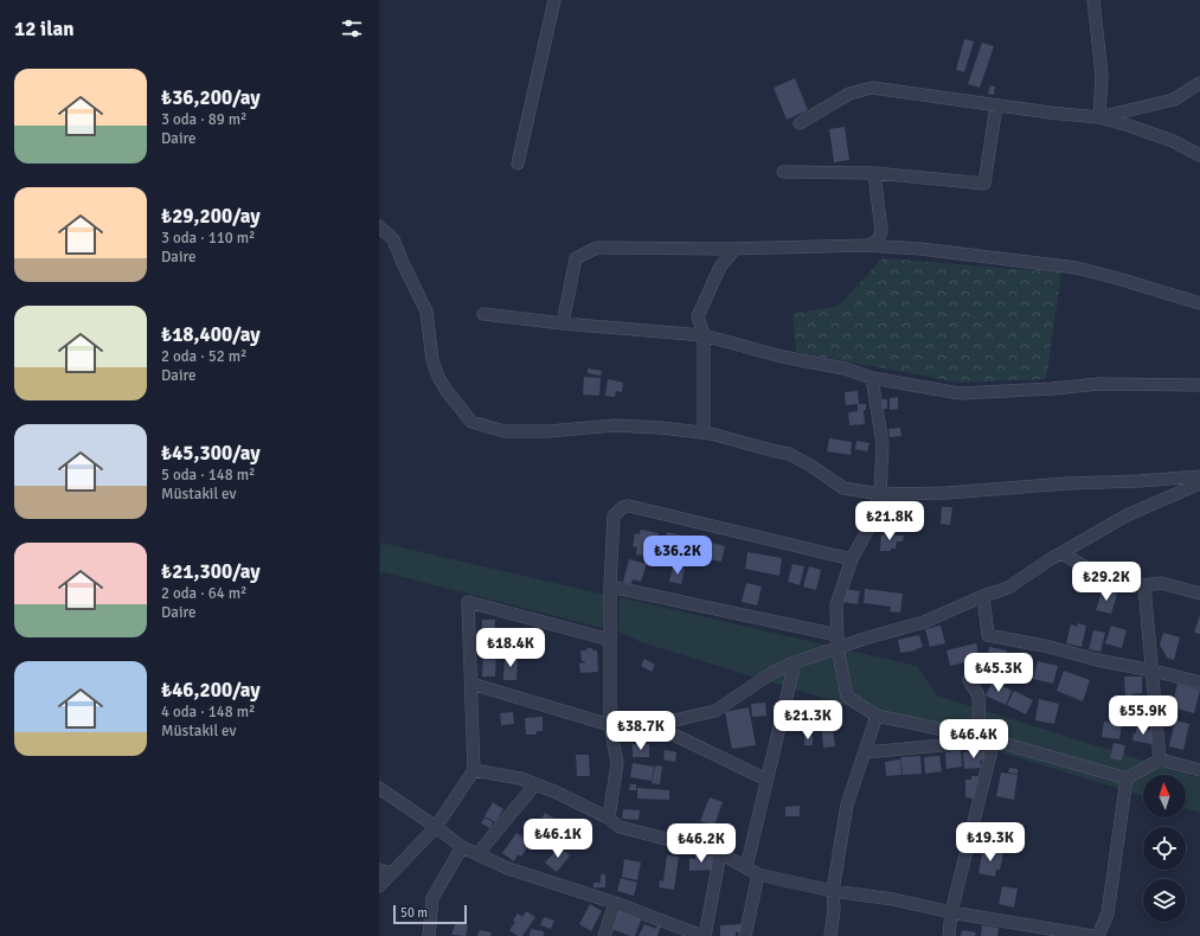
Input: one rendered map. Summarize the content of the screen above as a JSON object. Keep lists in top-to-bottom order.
{
  "scale_bar": "50 m",
  "north": "top",
  "page": {
    "heading": "12 ilan",
    "list": [
      {
        "name": "₺36,200/ay",
        "note": "3 oda · 89 m² · Daire"
      },
      {
        "name": "₺29,200/ay",
        "note": "3 oda · 110 m² · Daire"
      },
      {
        "name": "₺18,400/ay",
        "note": "2 oda · 52 m² · Daire"
      },
      {
        "name": "₺45,300/ay",
        "note": "5 oda · 148 m² · Müstakil ev"
      },
      {
        "name": "₺21,300/ay",
        "note": "2 oda · 64 m² · Daire"
      },
      {
        "name": "₺46,200/ay",
        "note": "4 oda · 148 m² · Müstakil ev"
      }
    ],
    "price": [
      "₺21.8K",
      "₺36.2K",
      "₺29.2K",
      "₺18.4K",
      "₺45.3K",
      "₺55.9K",
      "₺21.3K",
      "₺38.7K",
      "₺46.4K",
      "₺46.1K",
      "₺19.3K",
      "₺46.2K"
    ],
    "scale": "50 m"
  }
}
